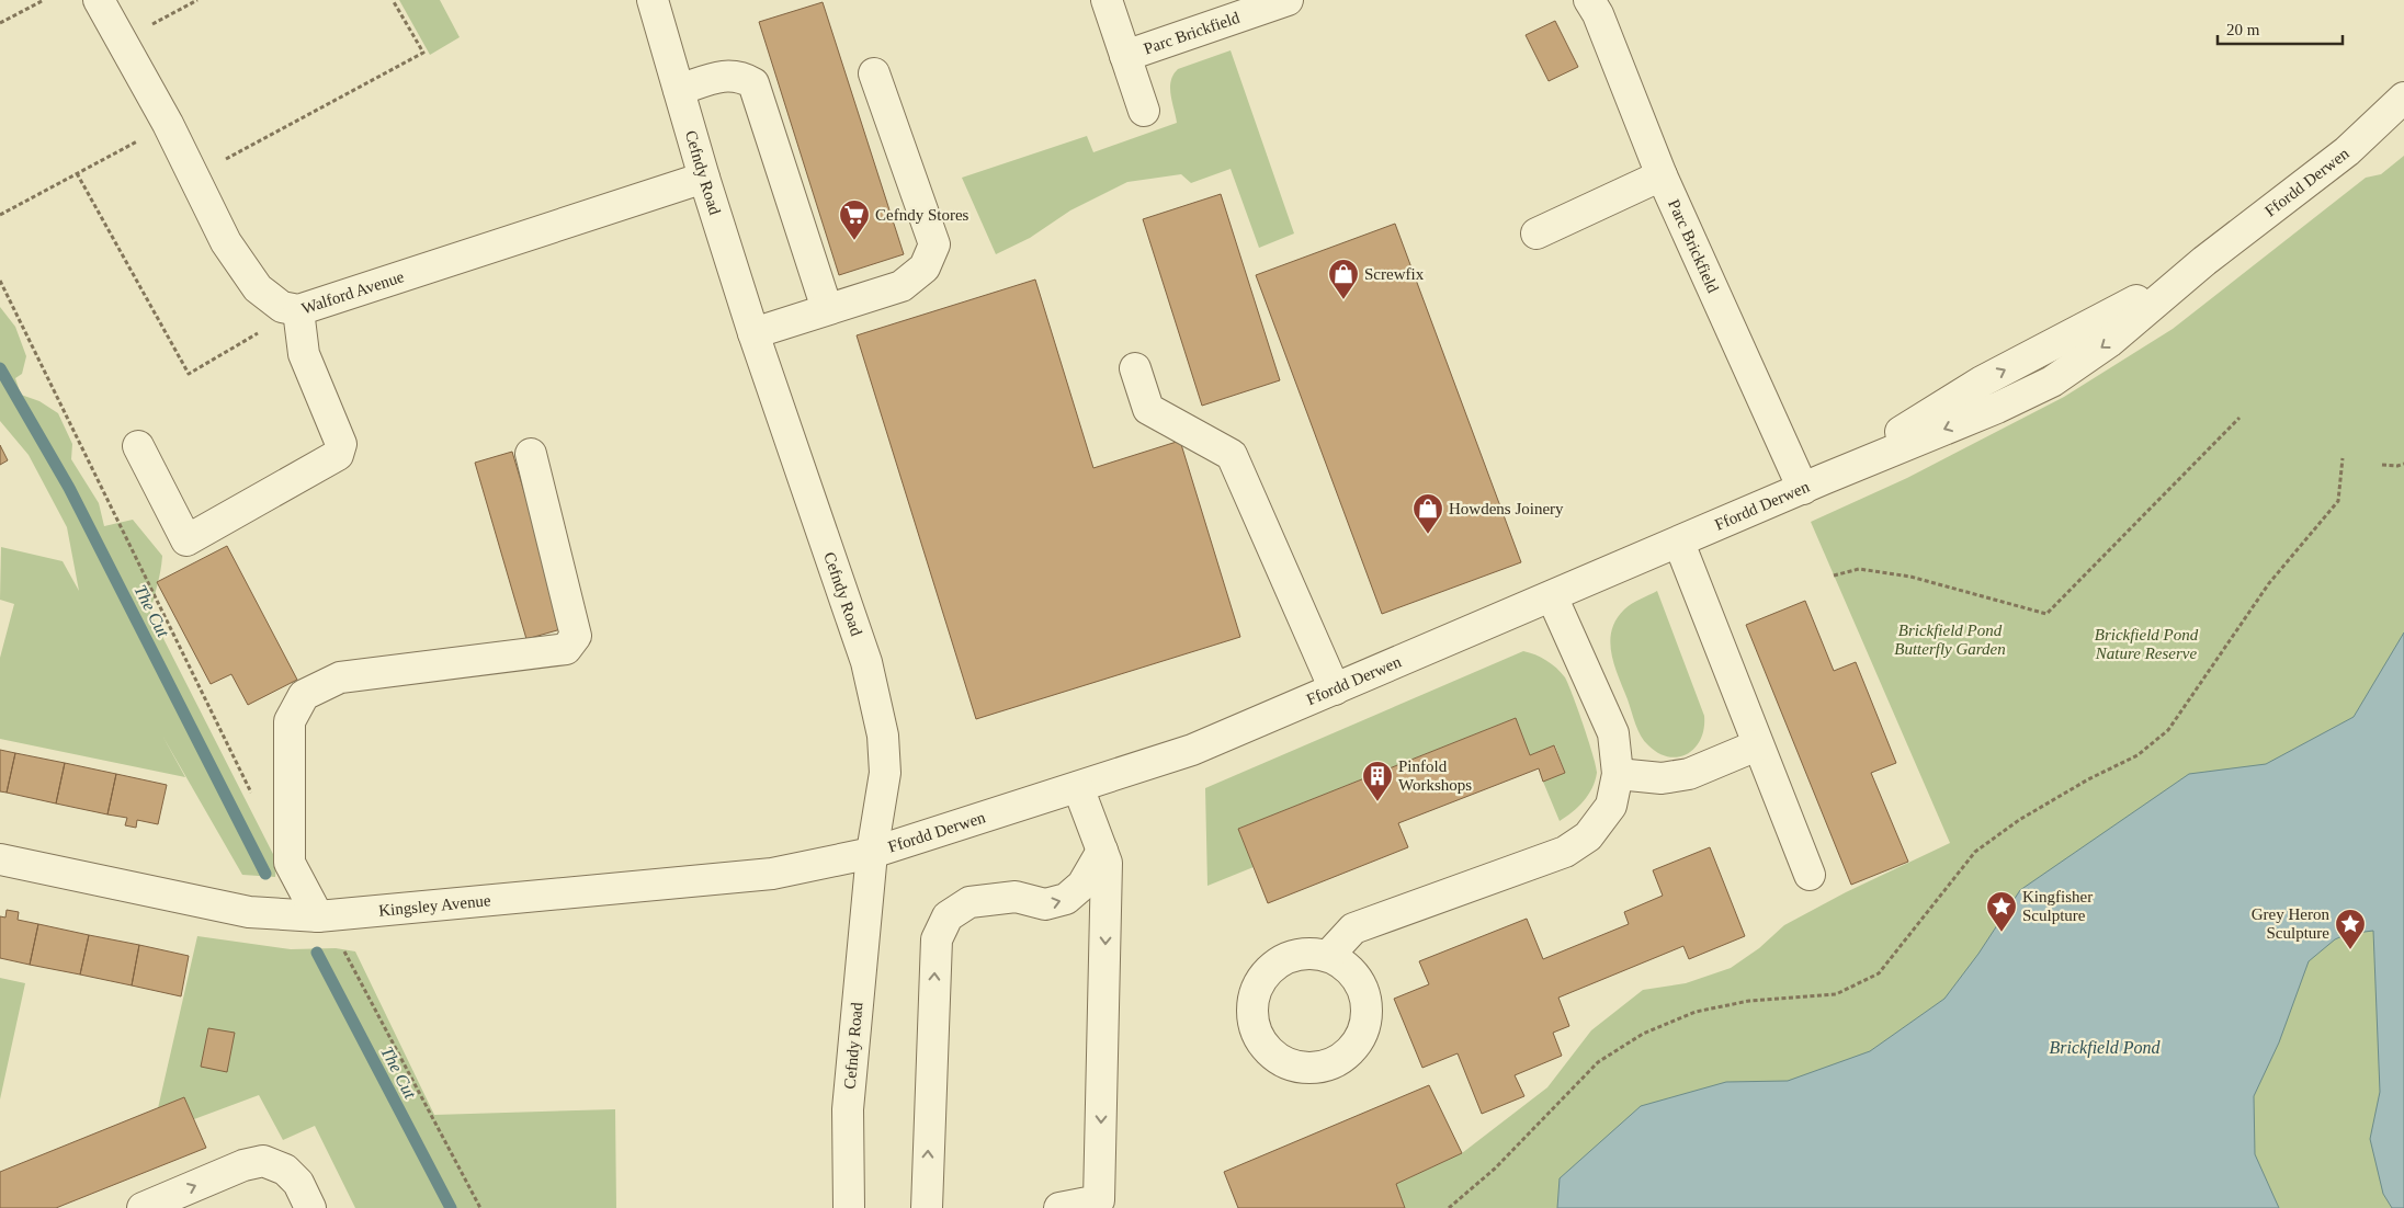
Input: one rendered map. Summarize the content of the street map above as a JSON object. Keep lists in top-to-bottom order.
{
  "streets": {
    "street": [
      "Parc Brickfield",
      "Cefndy Road",
      "Ffordd Derwen",
      "Walford Avenue",
      "Kingsley Avenue"
    ]
  },
  "crossings": [
    ["Parc Brickfield", "Ffordd Derwen"],
    ["Cefndy Road", "Ffordd Derwen"],
    ["Cefndy Road", "Walford Avenue"],
    ["Cefndy Road", "Kingsley Avenue"],
    ["Ffordd Derwen", "Kingsley Avenue"]
  ],
  "water": ["The Cut", "Brickfield Pond"],
  "parks": ["Brickfield Pond Butterfly Garden", "Brickfield Pond Nature Reserve"],
  "places": {
    "supermarket": ["Cefndy Stores"],
    "shop": ["Screwfix", "Howdens Joinery"],
    "building": ["Pinfold Workshops"],
    "place": ["Kingfisher Sculpture", "Grey Heron Sculpture"]
  },
  "scale_bar": "20 m"
}
